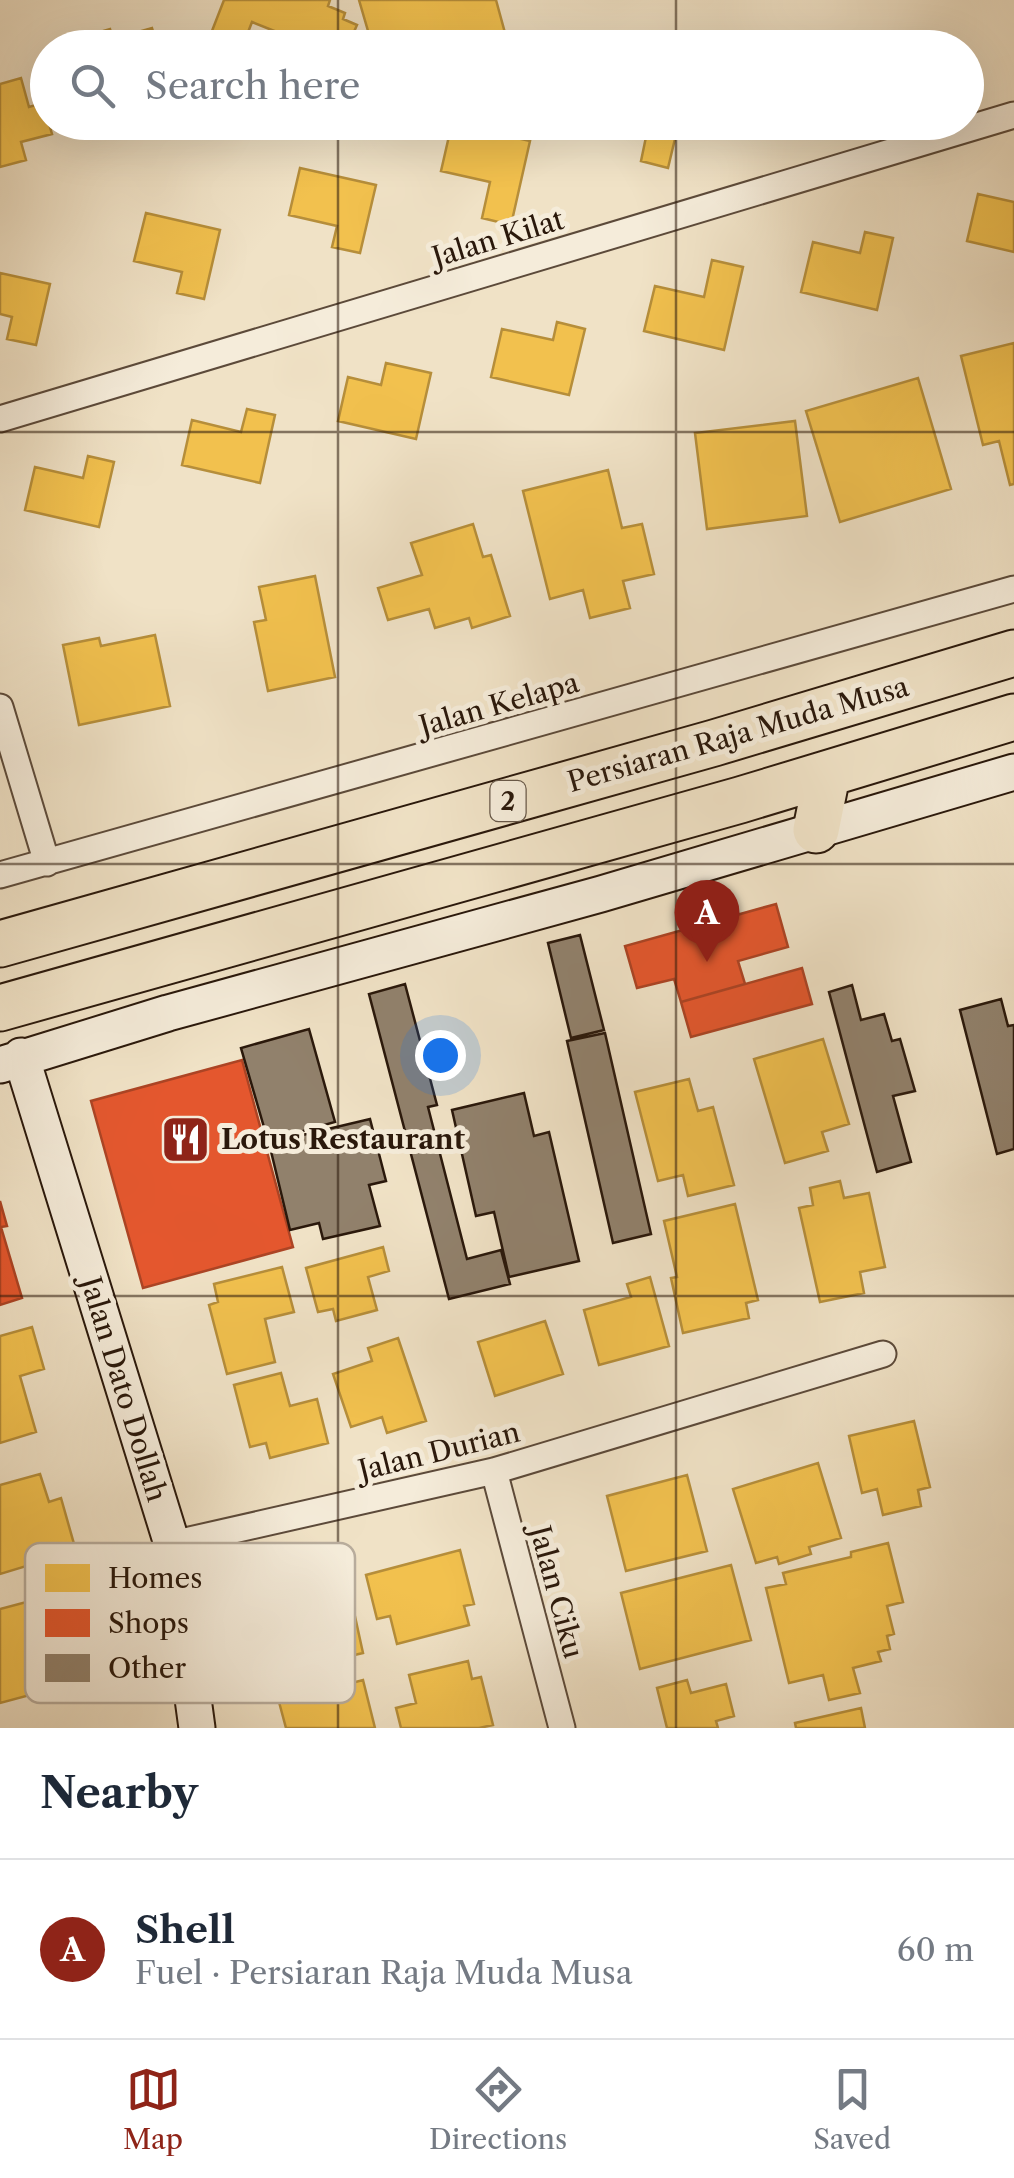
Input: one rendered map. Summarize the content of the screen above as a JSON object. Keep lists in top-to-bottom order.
{
  "streets": {
    "highway": ["Persiaran Raja Muda Musa", "2"],
    "street": [
      "Jalan Kilat",
      "Jalan Kelapa",
      "Jalan Dato Dollah",
      "Jalan Durian",
      "Jalan Ciku"
    ]
  },
  "crossings": [
    ["Jalan Durian", "Jalan Ciku"]
  ],
  "places": {
    "restaurant": ["Lotus Restaurant"]
  },
  "legend": ["Homes", "Shops", "Other"],
  "page": {
    "search": "Search here",
    "pins": "A",
    "heading": "Nearby",
    "list": [
      {
        "mark": "A",
        "name": "Shell",
        "note": "Fuel · Persiaran Raja Muda Musa",
        "value": "60 m"
      }
    ],
    "nav": ["Map", "Directions", "Saved"]
  }
}
